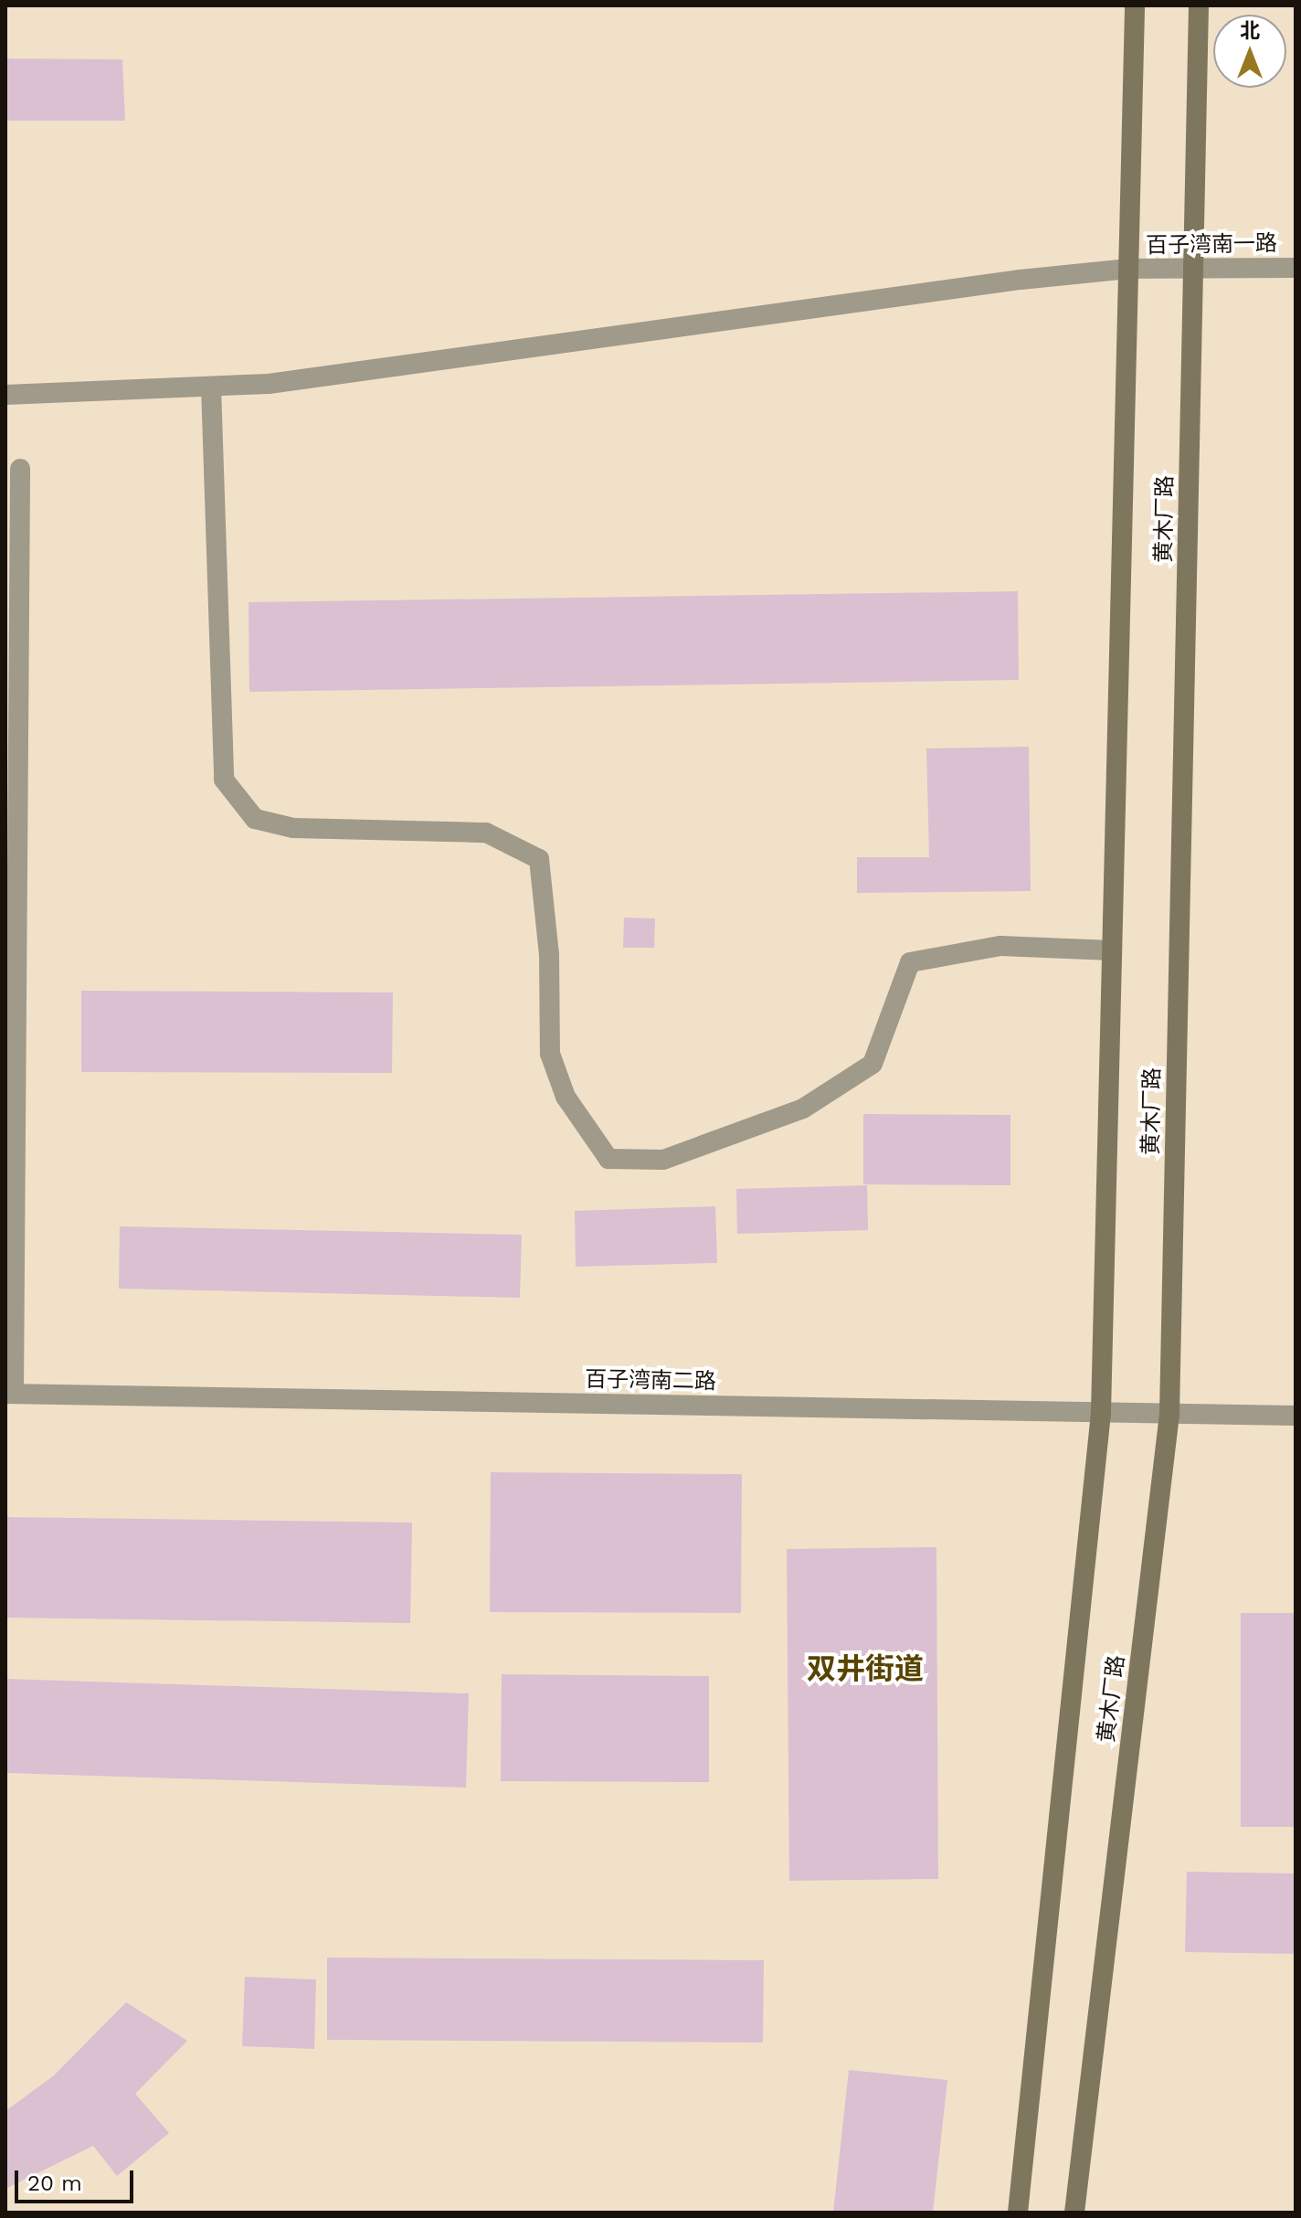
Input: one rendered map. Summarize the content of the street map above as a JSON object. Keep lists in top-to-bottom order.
{
  "streets": {
    "main road": ["黄木厂路"],
    "street": ["百子湾南一路", "百子湾南二路"]
  },
  "crossings": [
    ["百子湾南一路", "黄木厂路"],
    ["黄木厂路", "百子湾南二路"]
  ],
  "districts": ["双井街道"],
  "scale_bar": "20 m",
  "north": "top"
}
